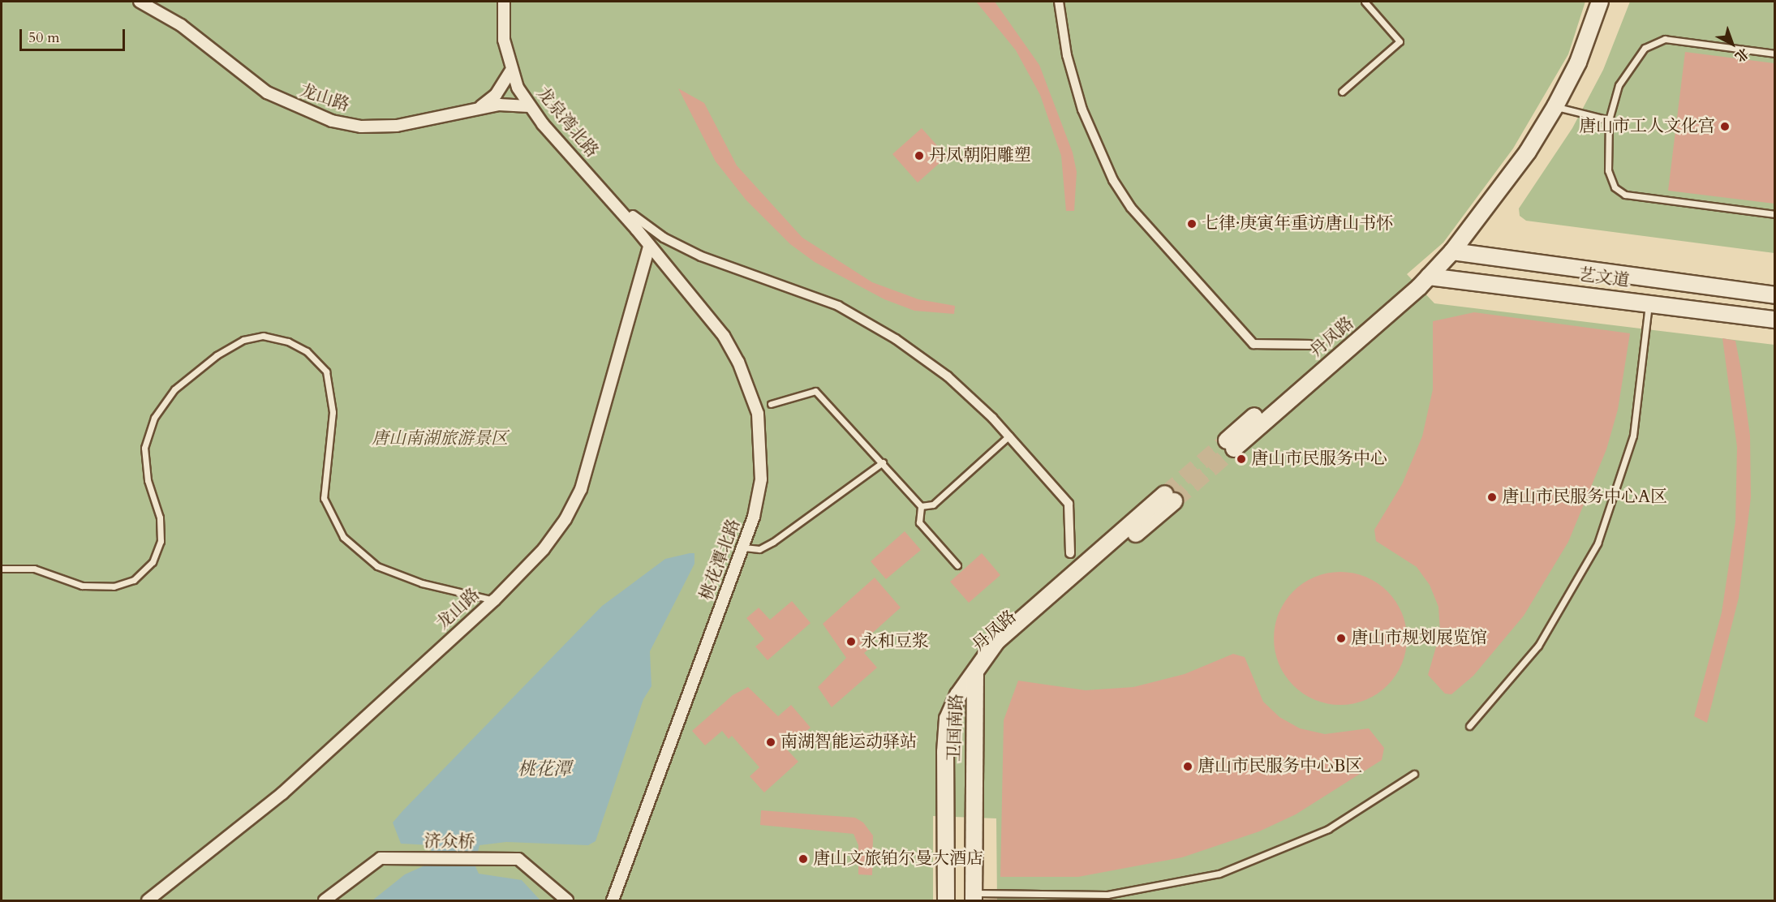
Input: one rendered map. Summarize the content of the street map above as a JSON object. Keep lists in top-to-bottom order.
{
  "streets": {
    "main road": ["艺文道", "丹凤路", "卫国南路"],
    "street": [
      "龙山路",
      "龙泉湾北路",
      "桃花潭北路",
      "济众桥"
    ]
  },
  "crossings": [
    ["龙山路", "龙泉湾北路"],
    ["龙山路", "桃花潭北路"],
    ["龙泉湾北路", "桃花潭北路"],
    ["艺文道", "丹凤路"],
    ["丹凤路", "卫国南路"]
  ],
  "water": ["桃花潭"],
  "parks": ["唐山南湖旅游景区"],
  "places": [
    "唐山市工人文化宫",
    "丹凤朝阳雕塑",
    "七律·庚寅年重访唐山书怀",
    "唐山市民服务中心",
    "唐山市民服务中心A区",
    "唐山市规划展览馆",
    "永和豆浆",
    "南湖智能运动驿站",
    "唐山市民服务中心B区",
    "唐山文旅铂尔曼大酒店"
  ],
  "scale_bar": "50 m",
  "north": "bottom right"
}
